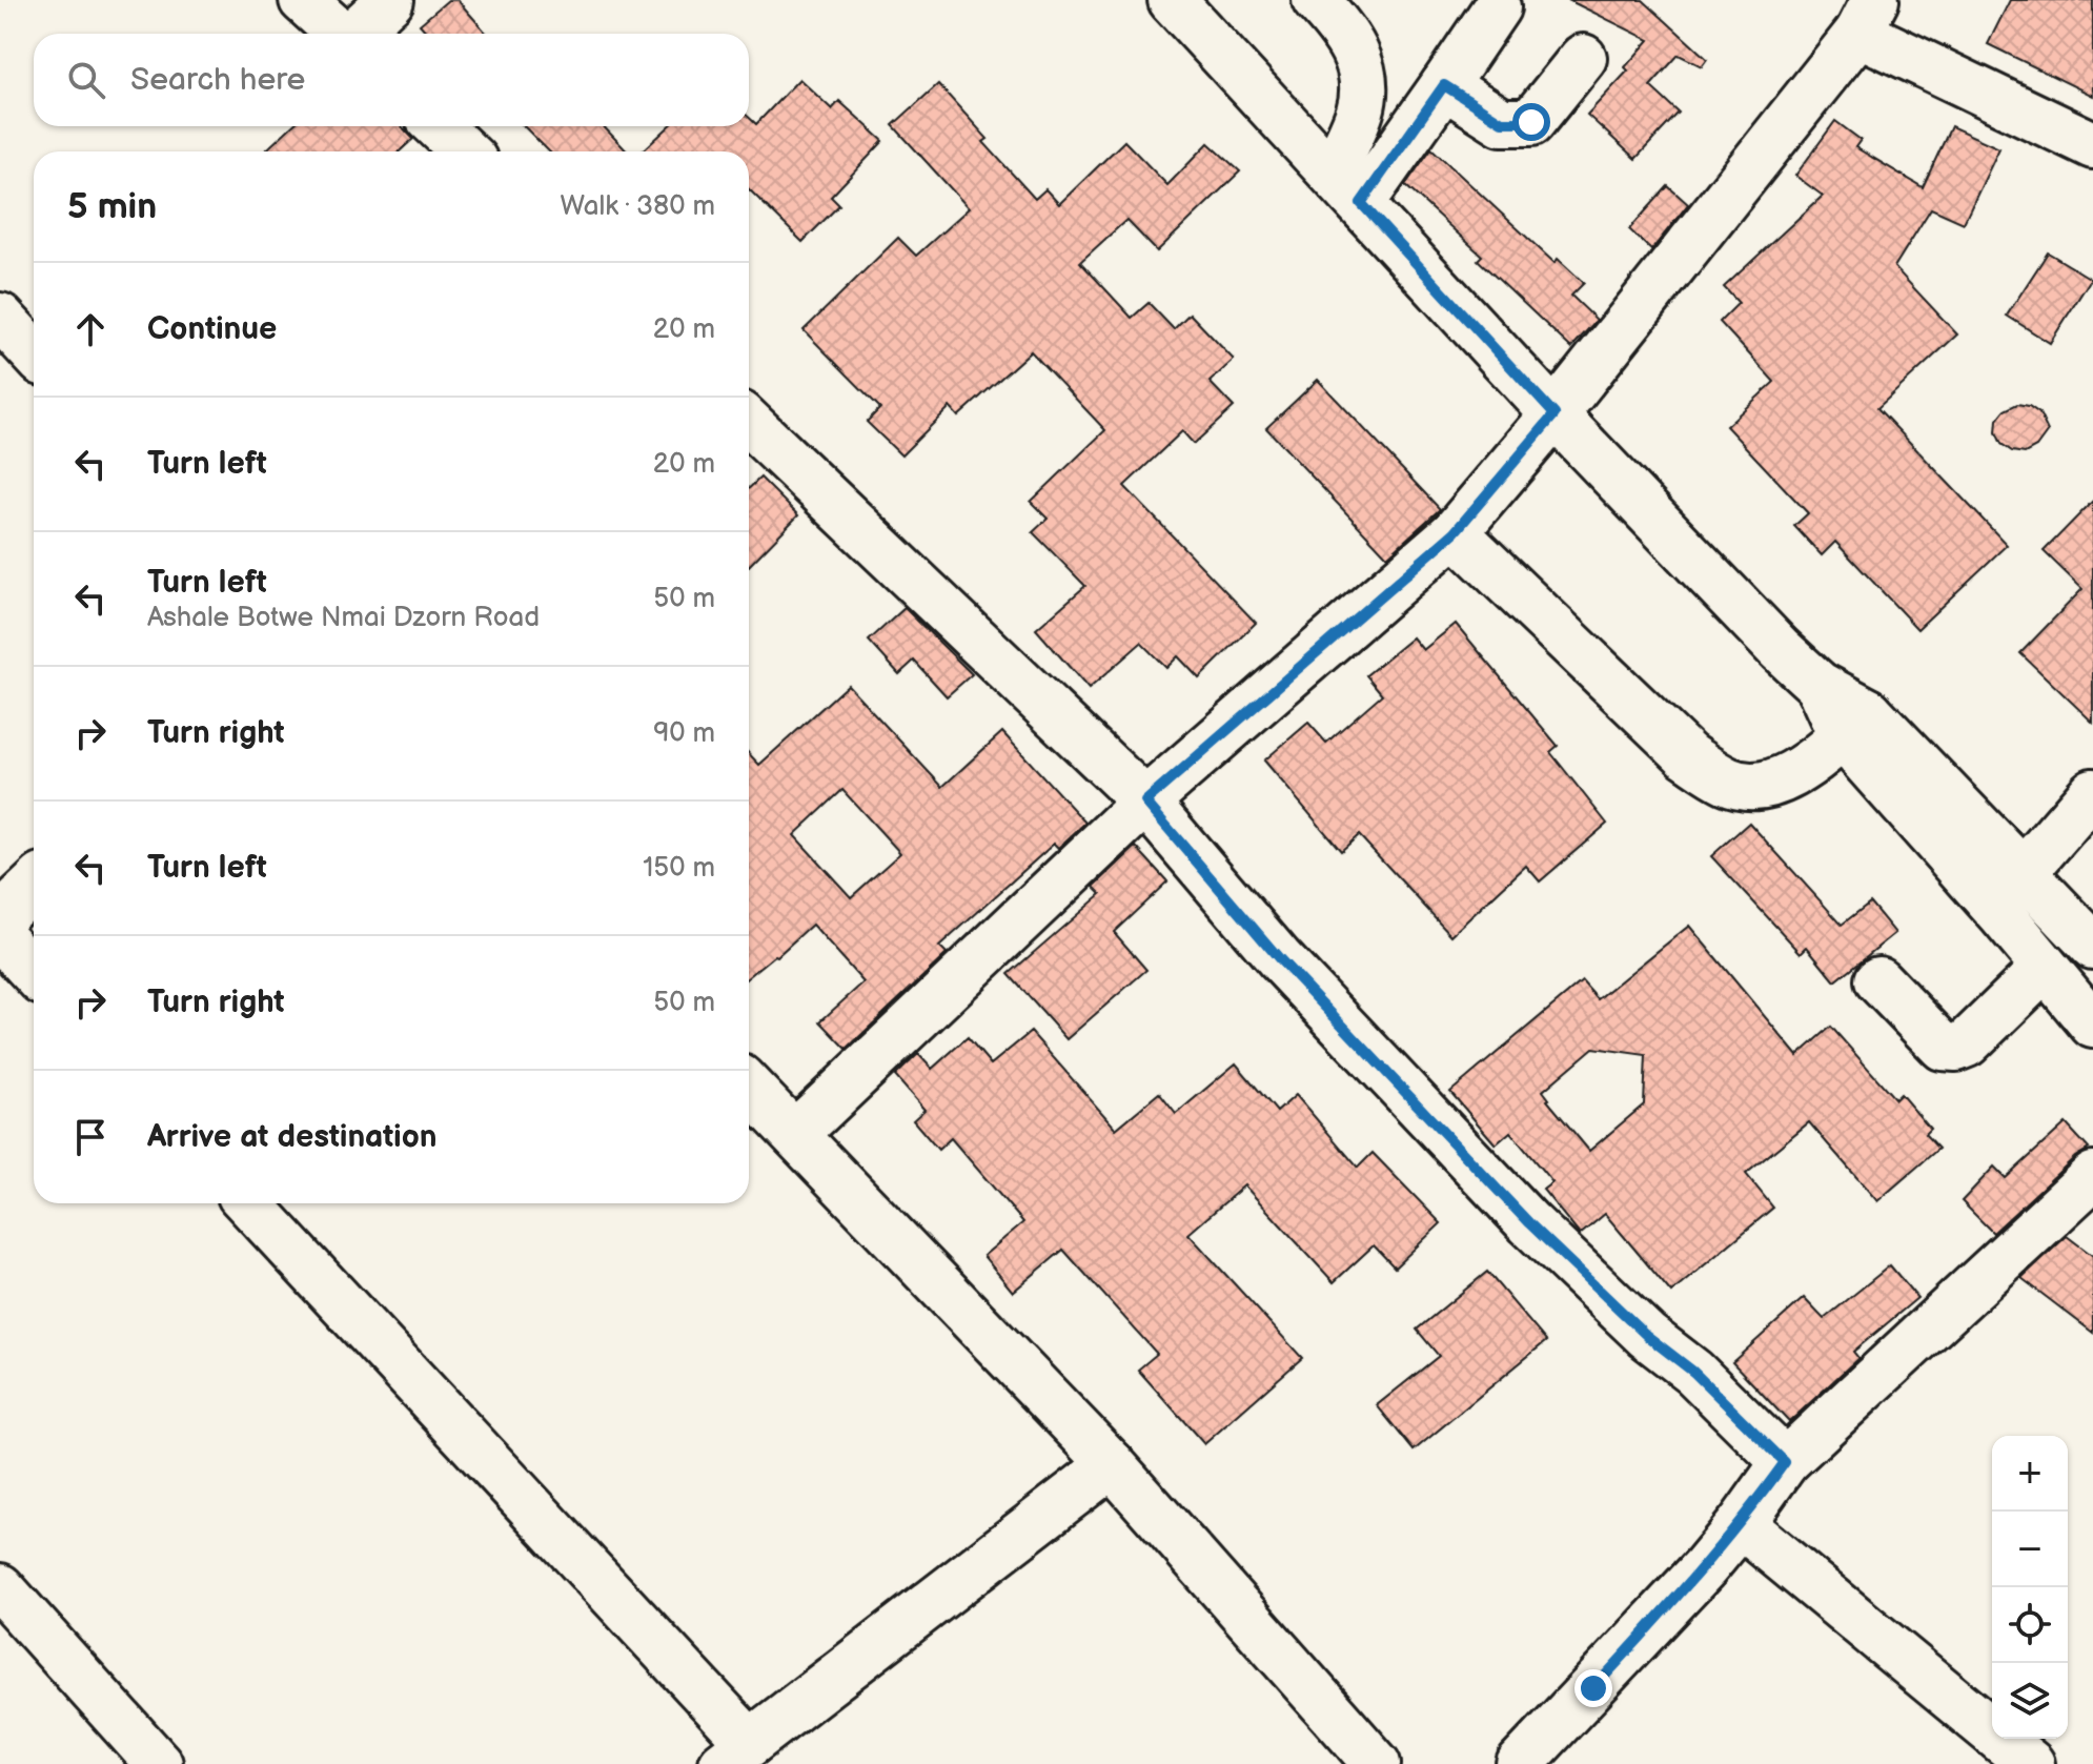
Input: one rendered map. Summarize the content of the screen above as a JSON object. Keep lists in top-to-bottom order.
{
  "page": {
    "search": "Search here",
    "heading": ["5 min", "Walk · 380 m"],
    "list": [
      ["Continue", "20 m"],
      ["Turn left", "20 m"],
      ["Turn left", "Ashale Botwe Nmai Dzorn Road", "50 m"],
      ["Turn right", "90 m"],
      ["Turn left", "150 m"],
      ["Turn right", "50 m"],
      "Arrive at destination"
    ],
    "map_buttons": ["+", "−"]
  }
}
